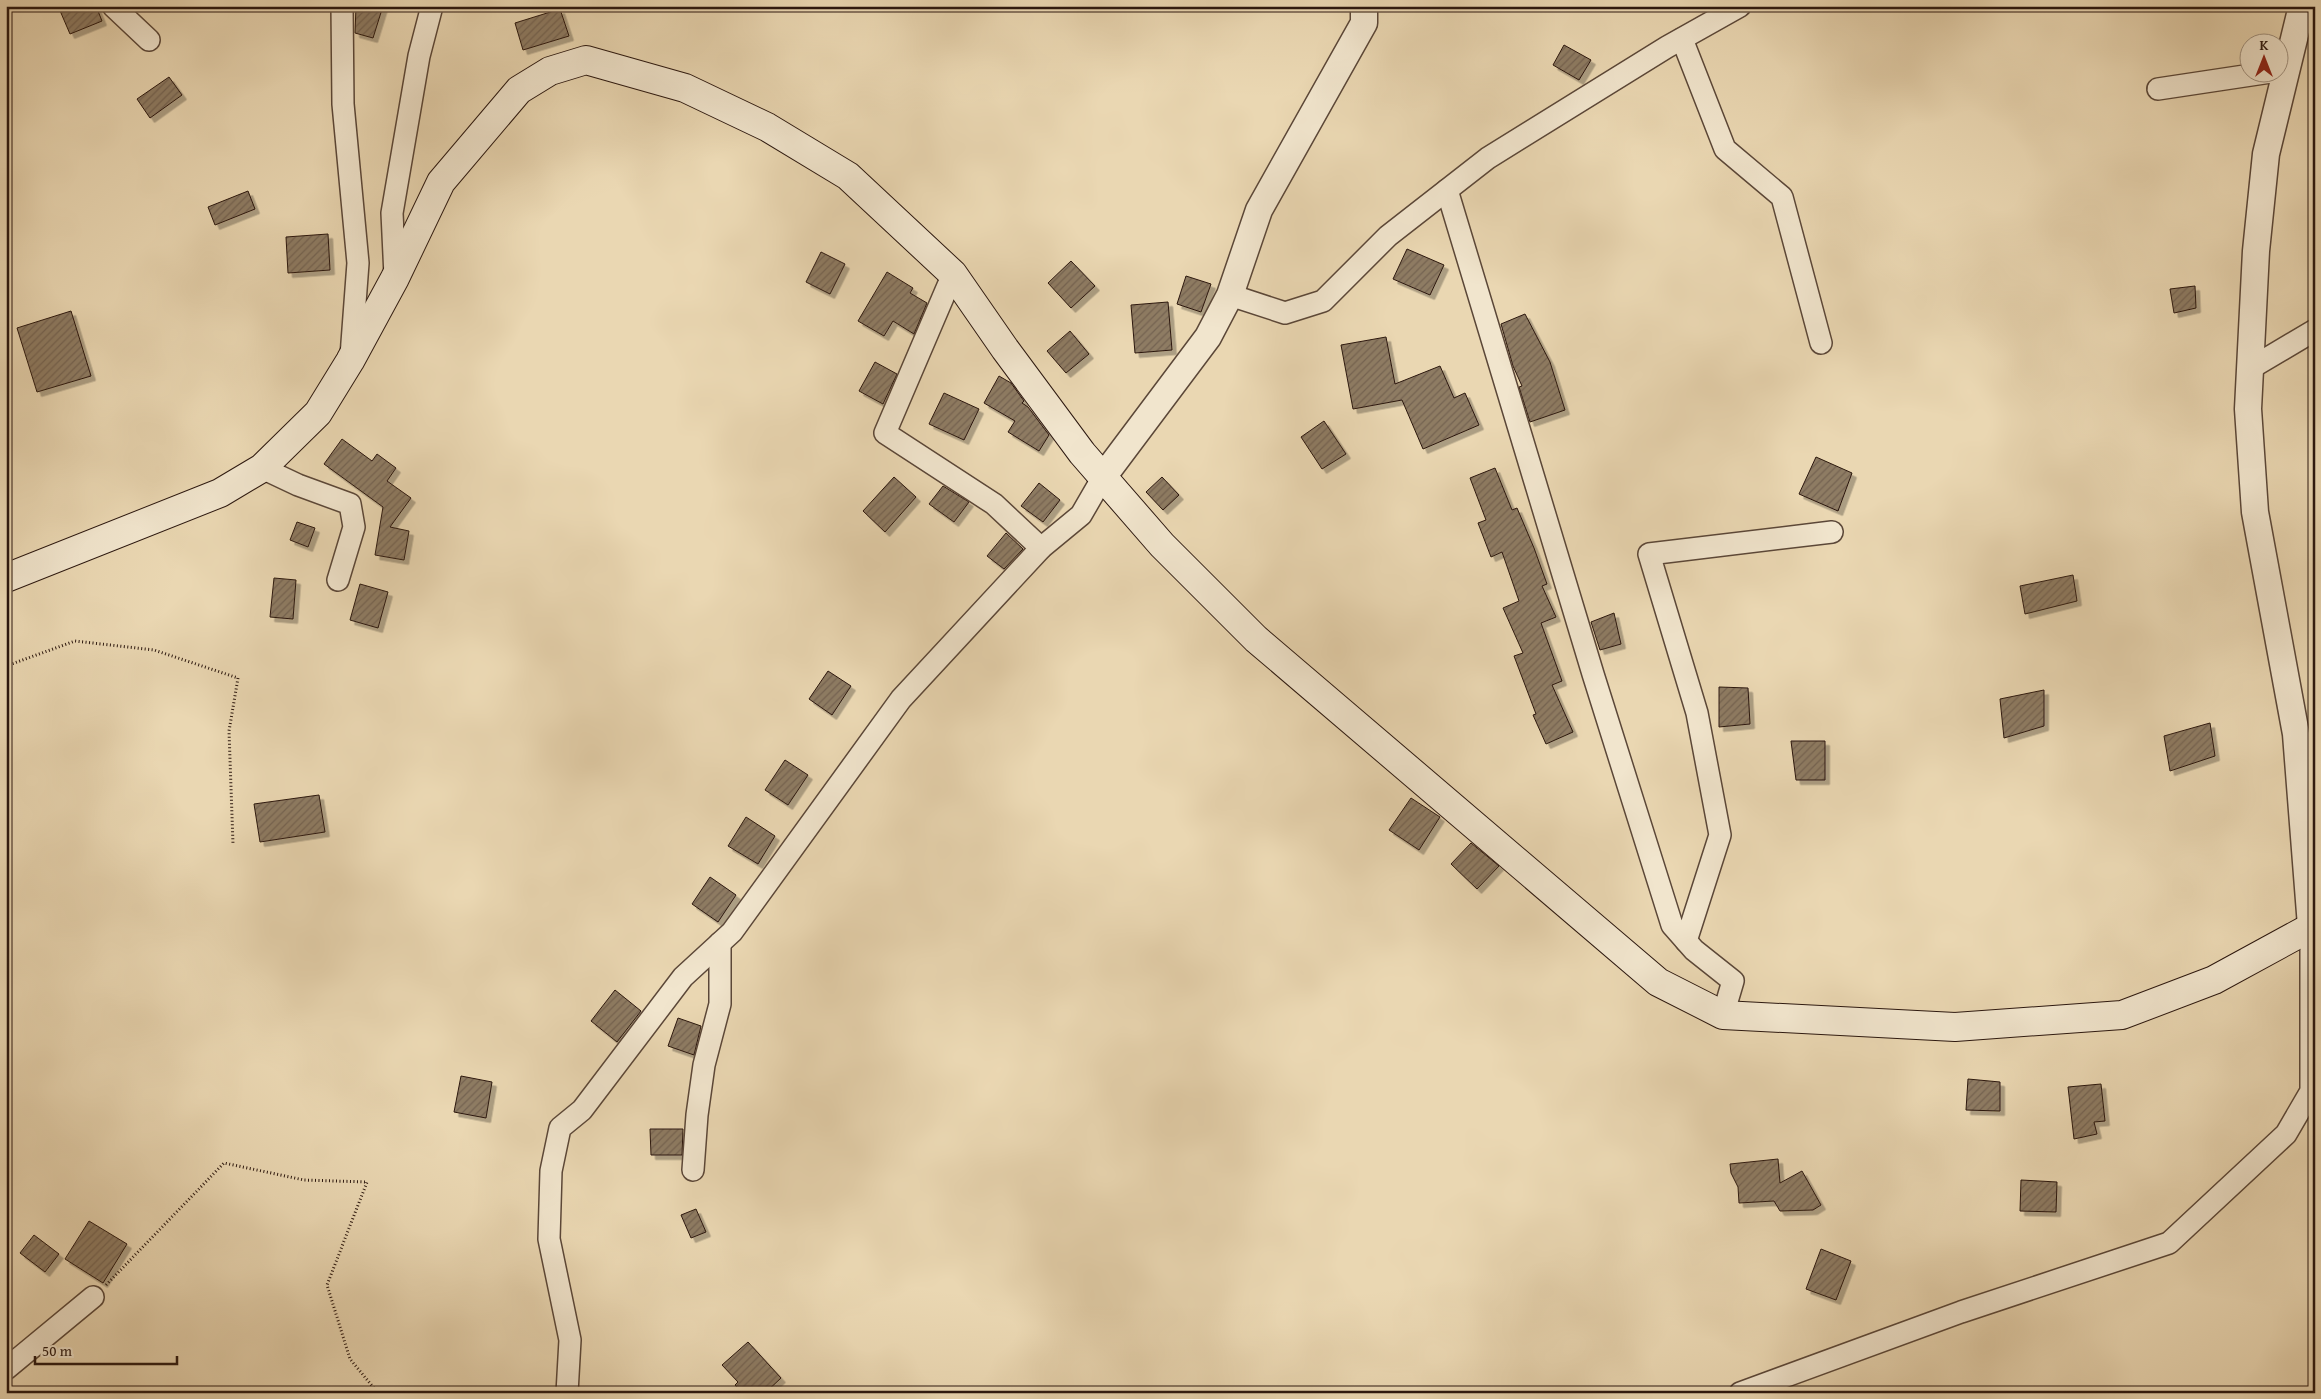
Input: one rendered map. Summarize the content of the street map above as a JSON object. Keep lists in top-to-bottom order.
{
  "scale_bar": "50 m",
  "north": "top"
}
